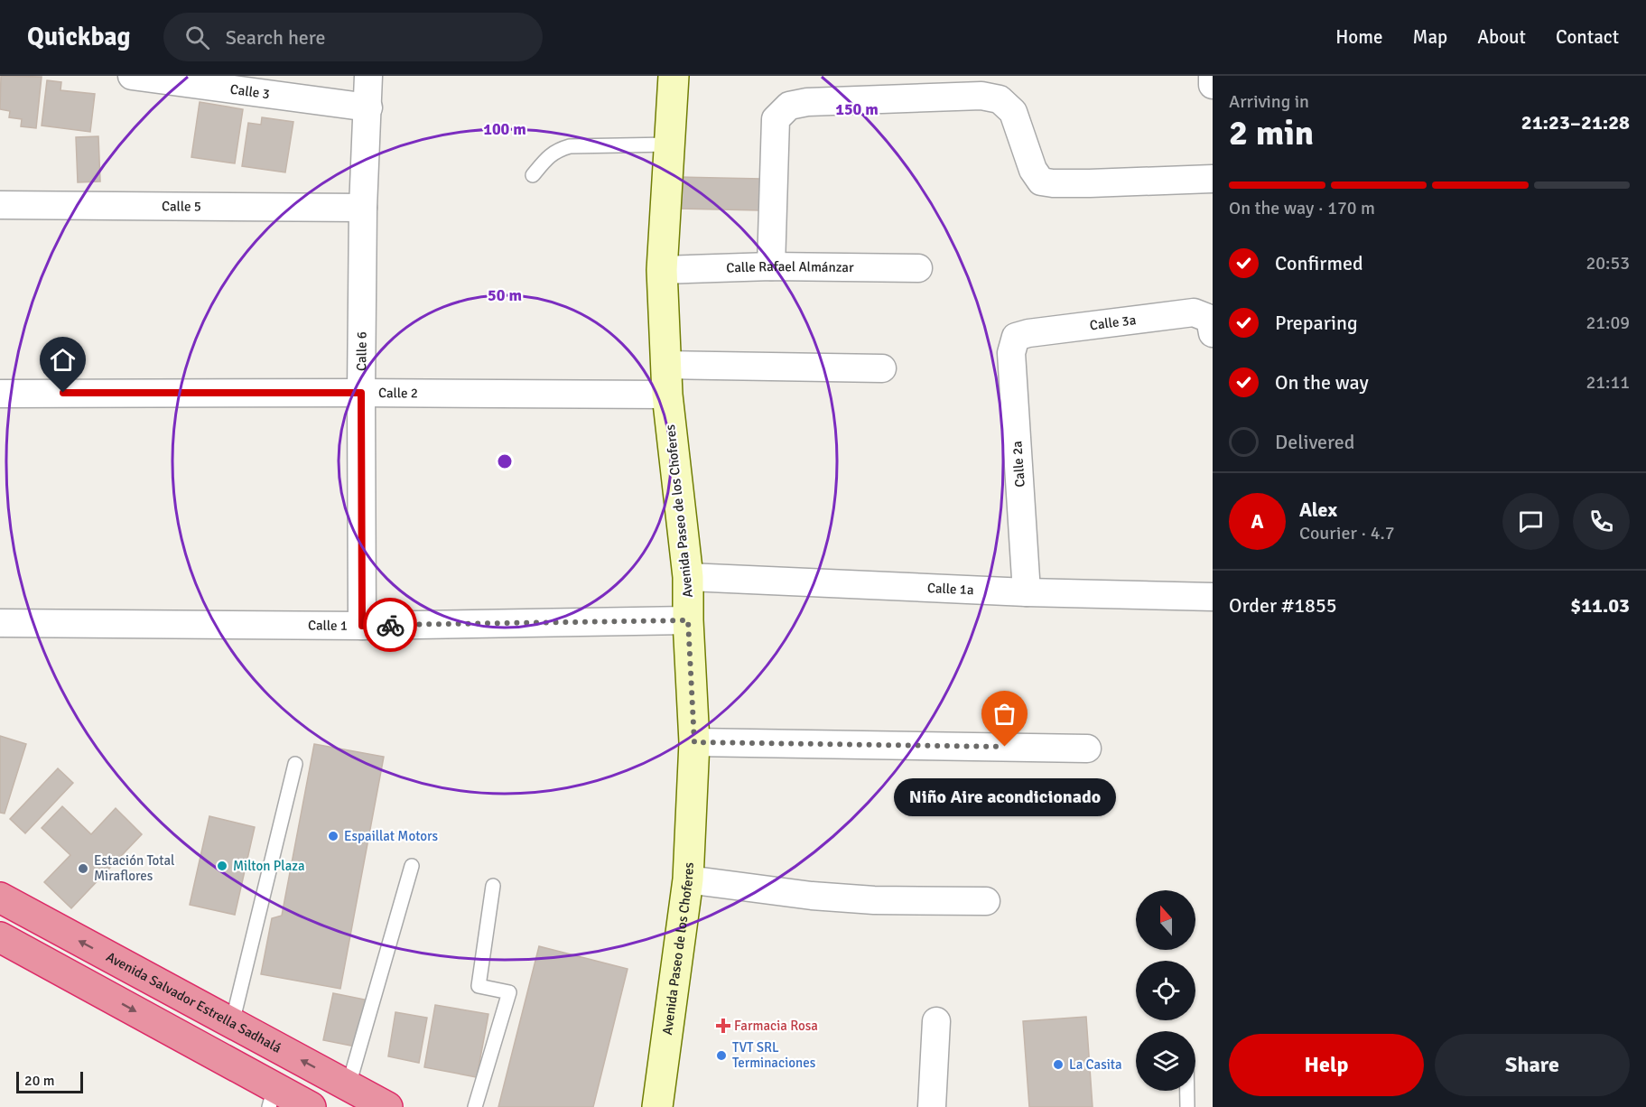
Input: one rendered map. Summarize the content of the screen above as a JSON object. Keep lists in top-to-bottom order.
{
  "streets": {
    "highway": ["Avenida Salvador Estrella Sadhalá"],
    "street": [
      "Calle 3",
      "Calle 5",
      "Calle Rafael Almánzar",
      "Calle 3a",
      "Calle 6",
      "Calle 2",
      "Calle 2a",
      "Avenida Paseo de los Choferes",
      "Calle 1a",
      "Calle 1"
    ]
  },
  "crossings": [
    ["Calle 3", "Calle 6"],
    ["Calle 5", "Calle 6"],
    ["Calle Rafael Almánzar", "Avenida Paseo de los Choferes"],
    ["Calle 3a", "Calle 2a"],
    ["Calle 6", "Calle 2"],
    ["Calle 6", "Calle 1"],
    ["Calle 2", "Avenida Paseo de los Choferes"],
    ["Calle 2a", "Calle 1a"],
    ["Avenida Paseo de los Choferes", "Calle 1a"],
    ["Avenida Paseo de los Choferes", "Calle 1"]
  ],
  "places": {
    "other": [
      "Niño Aire acondicionado",
      "Espaillat Motors",
      "Milton Plaza",
      "Estación Total Miraflores",
      "TVT SRL Terminaciones",
      "La Casita"
    ],
    "health": ["Farmacia Rosa"]
  },
  "scale_bar": "20 m",
  "north": "top",
  "page": {
    "header": "Quickbag",
    "search": "Search here",
    "nav": [
      "Home",
      "Map",
      "About",
      "Contact"
    ],
    "heading": ["2 min", "Arriving in", "21:23–21:28"],
    "panel": [
      "Alex",
      "Courier · 4.7",
      "Order #1855",
      "$11.03"
    ],
    "bar": "On the way · 170 m",
    "list": [
      ["Confirmed", "20:53"],
      ["Preparing", "21:09"],
      ["On the way", "21:11"],
      "Delivered"
    ],
    "round": "A",
    "bubble": "Niño Aire acondicionado",
    "buttons": ["Help", "Share"],
    "scale": "20 m"
  },
  "rings": ["150 m", "100 m", "50 m"]
}
